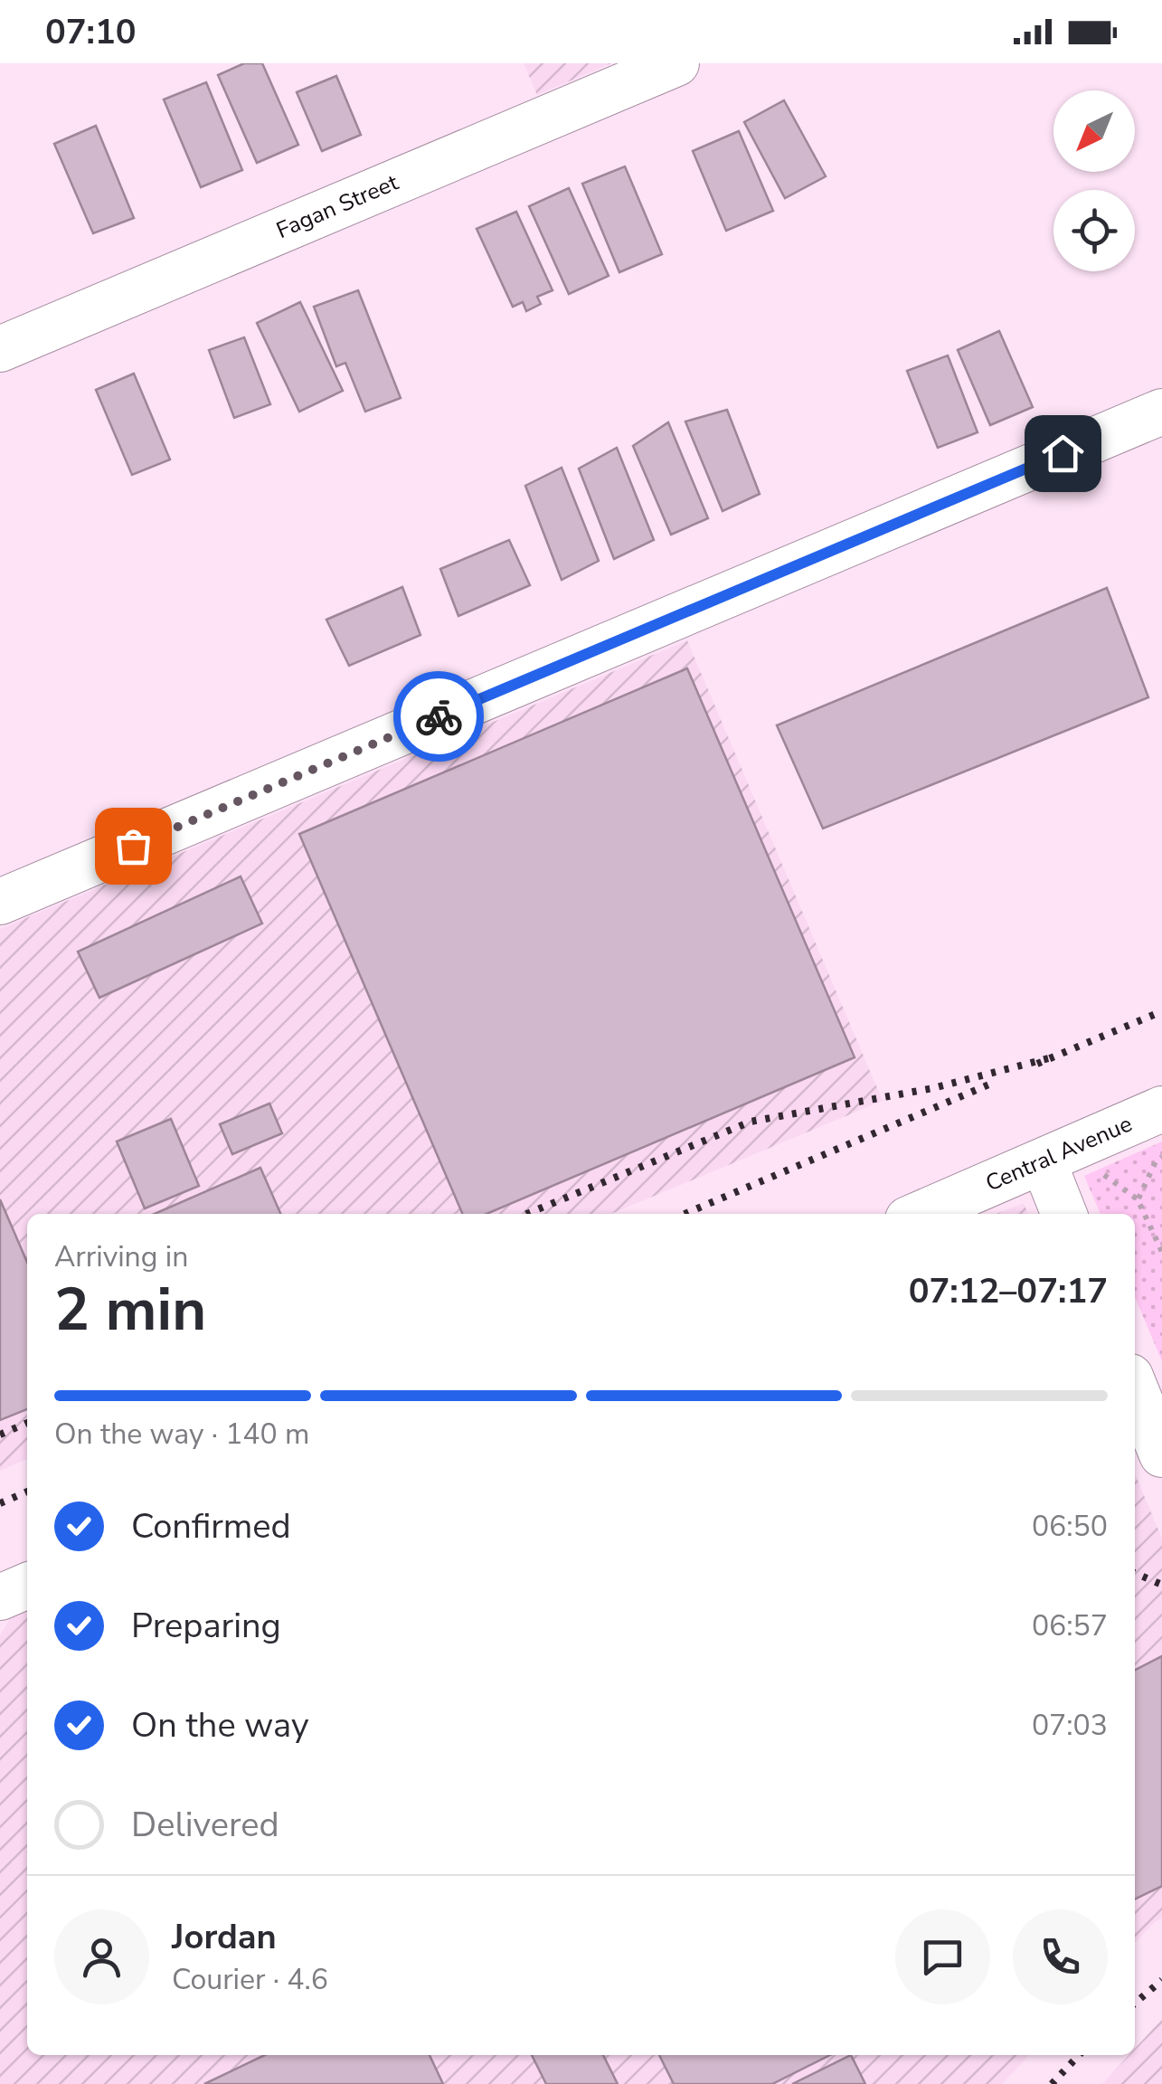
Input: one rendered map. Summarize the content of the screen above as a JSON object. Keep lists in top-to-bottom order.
{
  "streets": {
    "street": ["Fagan Street", "Central Avenue"]
  },
  "north": "bottom left",
  "page": {
    "status": "07:10",
    "heading": ["2 min", "Arriving in", "07:12–07:17"],
    "panel": ["Jordan", "Courier · 4.6"],
    "bar": "On the way · 140 m",
    "list": [
      ["Confirmed", "06:50"],
      ["Preparing", "06:57"],
      ["On the way", "07:03"],
      "Delivered"
    ]
  }
}
